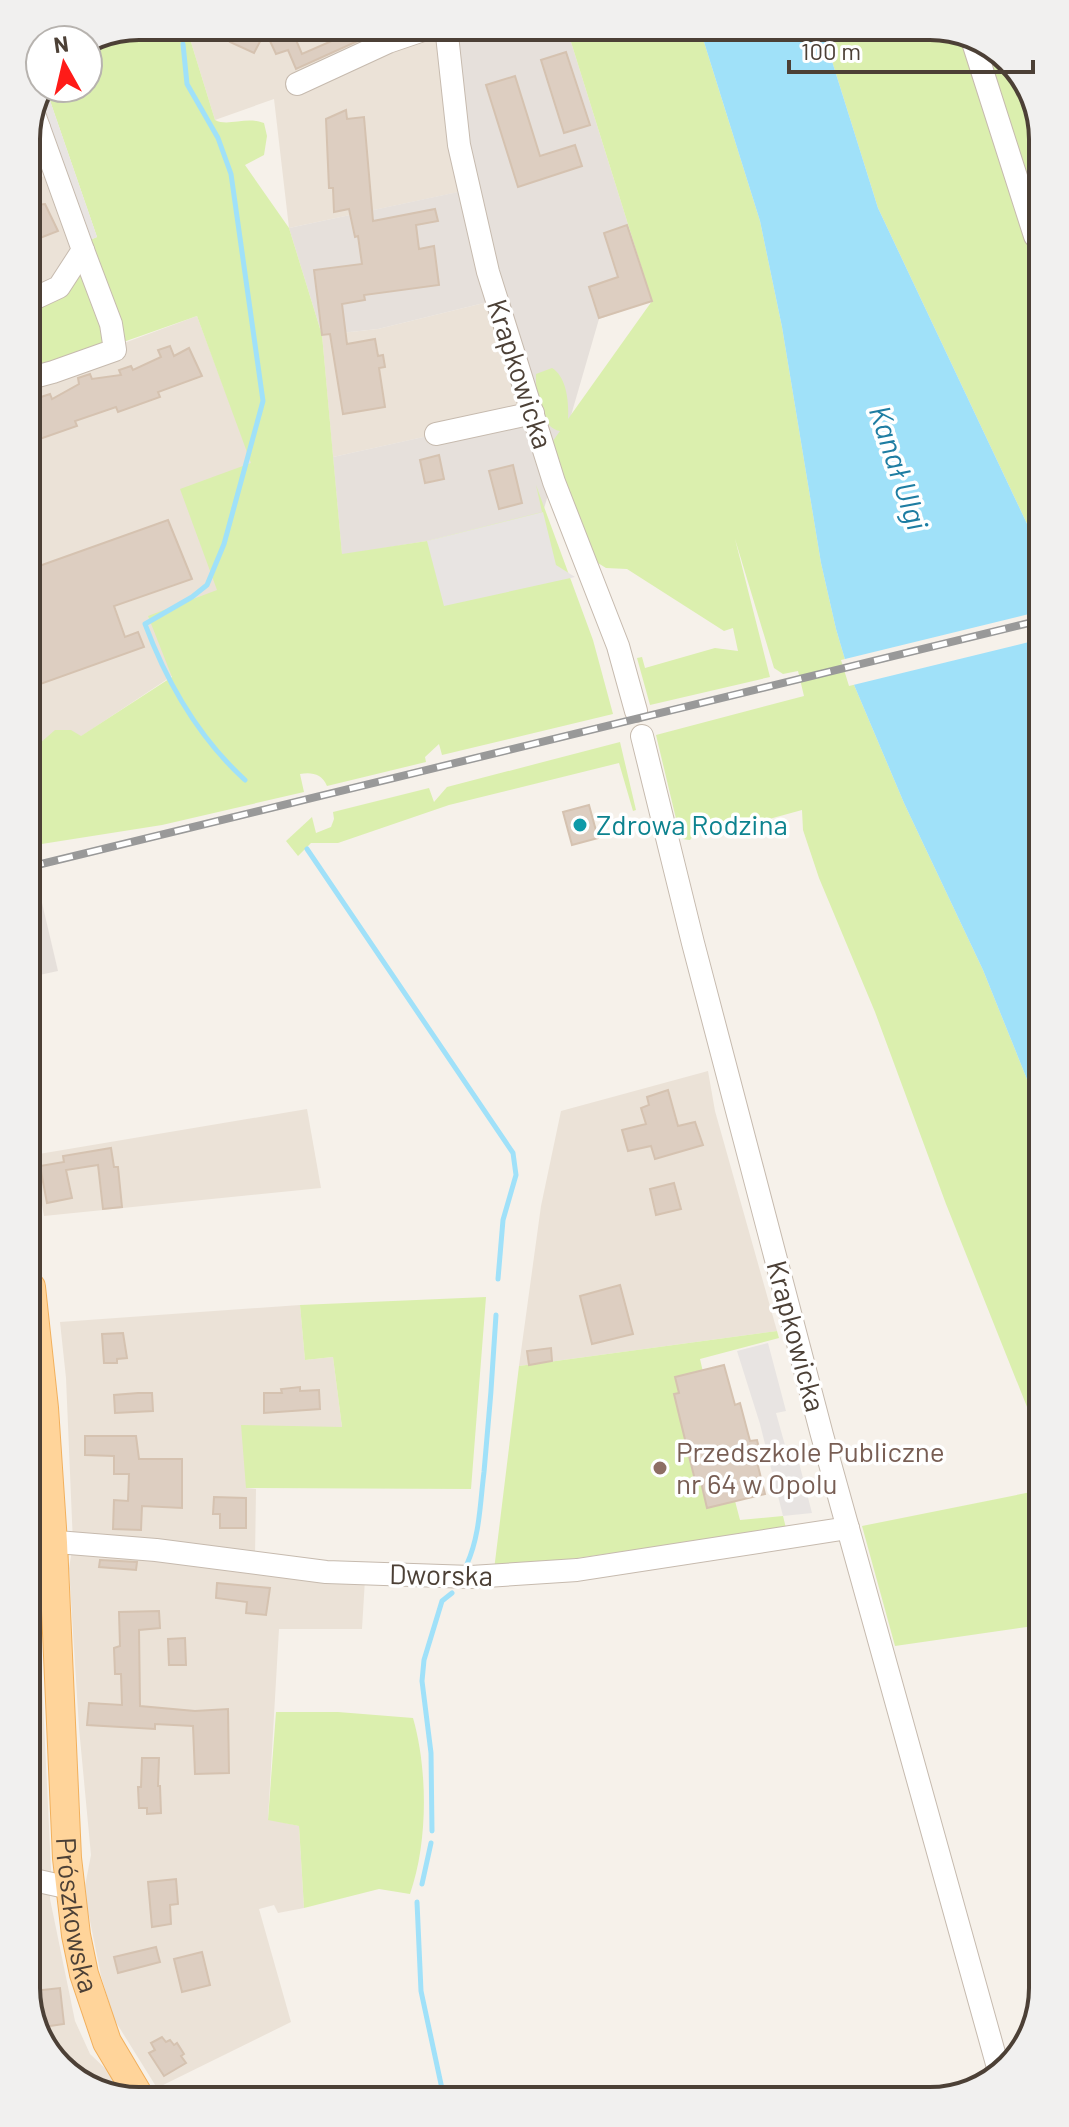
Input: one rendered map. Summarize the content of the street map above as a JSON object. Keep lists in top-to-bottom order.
{
  "streets": {
    "main road": ["Prószkowska"],
    "street": ["Krapkowicka", "Dworska"]
  },
  "crossings": [
    ["Krapkowicka", "Dworska"],
    ["Dworska", "Prószkowska"]
  ],
  "water": ["Kanał Ulgi"],
  "places": ["Zdrowa Rodzina", "Przedszkole Publiczne nr 64 w Opolu"],
  "scale_bar": "100 m",
  "north": "top"
}
